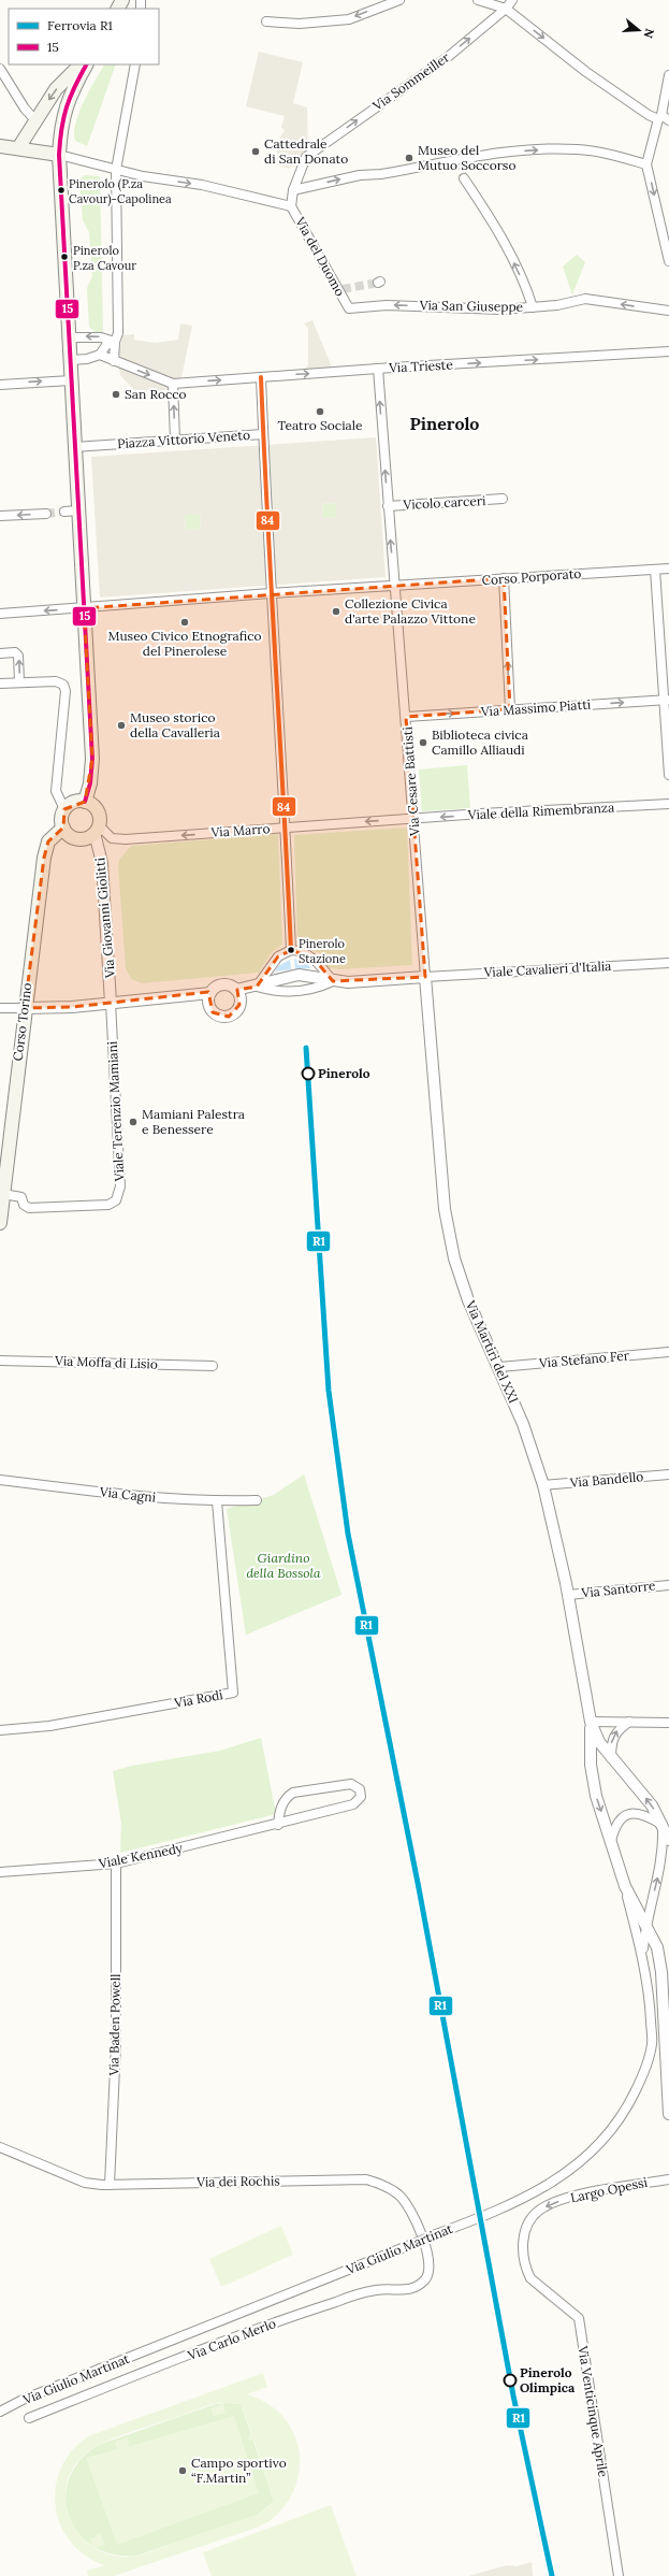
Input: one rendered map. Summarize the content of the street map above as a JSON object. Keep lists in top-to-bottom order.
{
  "streets": {
    "main road": ["Corso Torino"],
    "street": [
      "Via Sommeiller",
      "Via del Duomo",
      "Via San Giuseppe",
      "Via Trieste",
      "Piazza Vittorio Veneto",
      "Vicolo carceri",
      "Corso Porporato",
      "Via Massimo Piatti",
      "Via Cesare Battisti",
      "Viale della Rimembranza",
      "Via Marro",
      "Via Giovanni Giolitti",
      "Viale Cavalieri d'Italia",
      "Viale Terenzio Mamiani",
      "Via Martiri del XXI",
      "Via Stefano Fer",
      "Via Moffa di Lisio",
      "Via Bandello",
      "Via Cagni",
      "Via Santorre",
      "Via Rodi",
      "Viale Kennedy",
      "Via Baden Powell",
      "Via dei Rochis",
      "Largo Opessi",
      "Via Giulio Martinat",
      "Via Carlo Merlo",
      "Via Venticinque Aprile"
    ]
  },
  "crossings": [
    ["Via del Duomo", "Via San Giuseppe"],
    ["Piazza Vittorio Veneto", "Via Marro"],
    ["Corso Porporato", "Via Cesare Battisti"],
    ["Via Massimo Piatti", "Via Cesare Battisti"],
    ["Via Cesare Battisti", "Viale della Rimembranza"],
    ["Via Cesare Battisti", "Via Marro"],
    ["Via Cesare Battisti", "Viale Cavalieri d'Italia"],
    ["Via Cesare Battisti", "Via Martiri del XXI"],
    ["Viale della Rimembranza", "Via Marro"],
    ["Via Marro", "Via Giovanni Giolitti"],
    ["Via Marro", "Corso Torino"],
    ["Via Giovanni Giolitti", "Corso Torino"],
    ["Via Giovanni Giolitti", "Viale Terenzio Mamiani"],
    ["Viale Cavalieri d'Italia", "Via Martiri del XXI"],
    ["Corso Torino", "Viale Terenzio Mamiani"],
    ["Via Martiri del XXI", "Via Stefano Fer"],
    ["Via Martiri del XXI", "Via Bandello"],
    ["Via Martiri del XXI", "Via Santorre"],
    ["Via Martiri del XXI", "Via Giulio Martinat"],
    ["Via Cagni", "Via Rodi"],
    ["Viale Kennedy", "Via Baden Powell"],
    ["Via Baden Powell", "Via dei Rochis"],
    ["Via dei Rochis", "Via Carlo Merlo"],
    ["Largo Opessi", "Via Venticinque Aprile"]
  ],
  "one_way": [
    "Via Sommeiller",
    "Via San Giuseppe",
    "Via Trieste",
    "Via Massimo Piatti",
    "Viale della Rimembranza",
    "Via Marro",
    "Largo Opessi"
  ],
  "districts": ["Pinerolo"],
  "parks": ["Giardino della Bossola"],
  "places": [
    "Cattedrale di San Donato",
    "Museo del Mutuo Soccorso",
    "Pinerolo (P.za Cavour)-Capolinea",
    "Pinerolo P.za Cavour",
    "San Rocco",
    "Teatro Sociale",
    "Collezione Civica d'arte Palazzo Vittone",
    "Museo Civico Etnografico del Pinerolese",
    "Museo storico della Cavalleria",
    "Biblioteca civica Camillo Alliaudi",
    "Pinerolo Stazione",
    "Pinerolo",
    "Mamiani Palestra e Benessere",
    "Pinerolo Olimpica",
    "Campo sportivo “F.Martin”"
  ],
  "lines": ["transit line 15", "transit line 84", "rail line R1"],
  "legend": ["Ferrovia R1", "15"],
  "north": "right"
}
